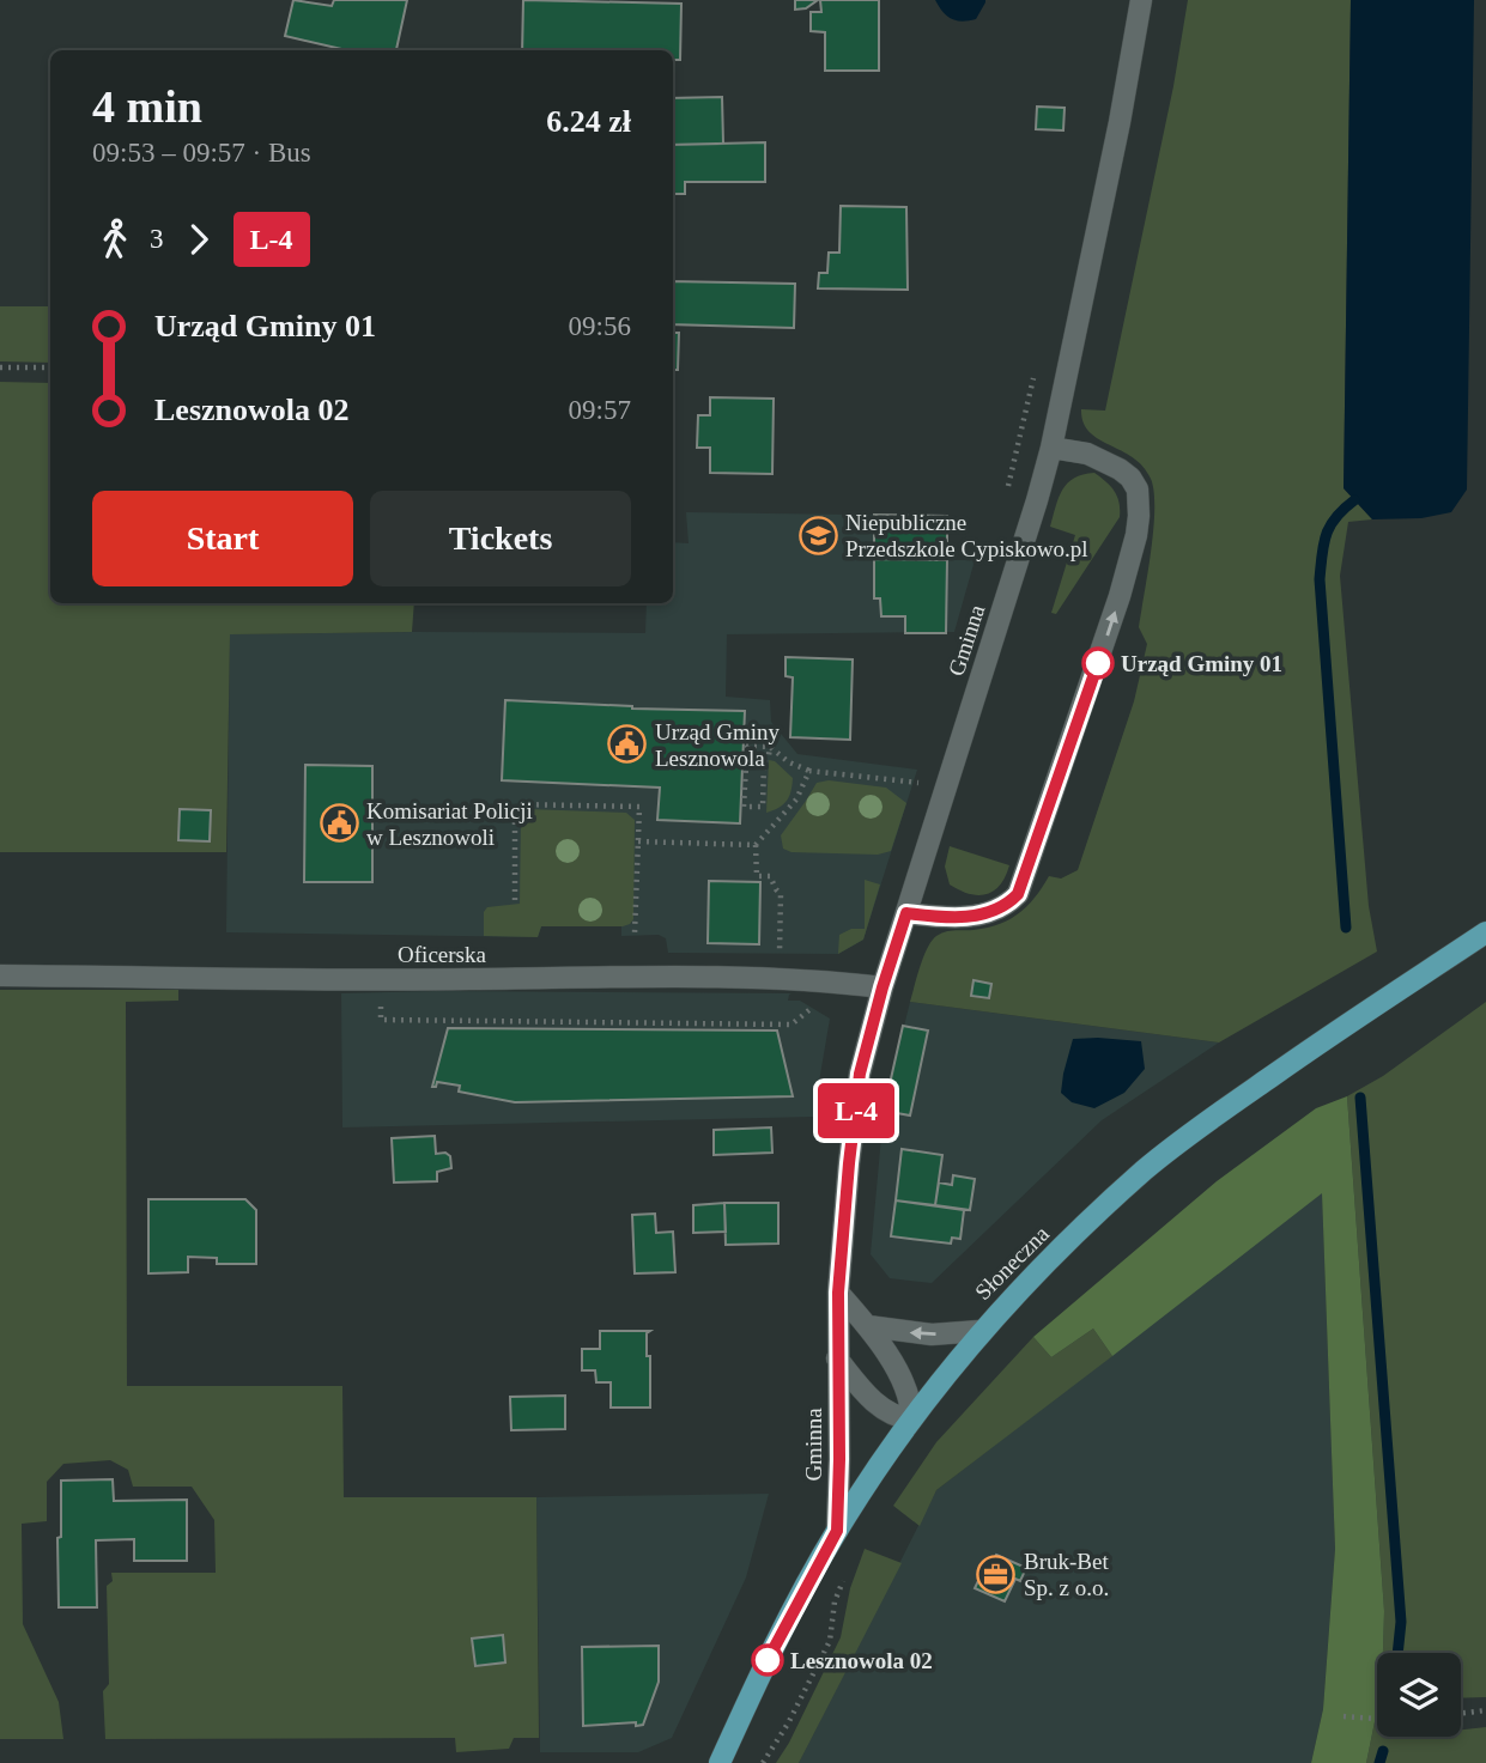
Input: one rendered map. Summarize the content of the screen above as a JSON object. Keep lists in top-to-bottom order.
{
  "streets": {
    "main road": ["Słoneczna"],
    "street": ["Gminna", "Oficerska"]
  },
  "crossings": [
    ["Gminna", "Oficerska"],
    ["Gminna", "Słoneczna"]
  ],
  "places": {
    "school or university": ["Niepubliczne Przedszkole Cypiskowo.pl"],
    "other": ["Urząd Gminy 01", "Lesznowola 02"],
    "public building": ["Urząd Gminy Lesznowola", "Komisariat Policji w Lesznowoli"],
    "office": ["Bruk-Bet Sp. z o.o."]
  },
  "lines": ["bus line L-4"],
  "page": {
    "on_map": "L-4",
    "heading": ["4 min", "09:53 – 09:57 · Bus", "6.24 zł"],
    "legs": ["3", "L-4"],
    "list": [
      {
        "name": "Urząd Gminy 01",
        "value": "09:56"
      },
      {
        "name": "Lesznowola 02",
        "value": "09:57"
      }
    ],
    "buttons": ["Start", "Tickets"]
  }
}
